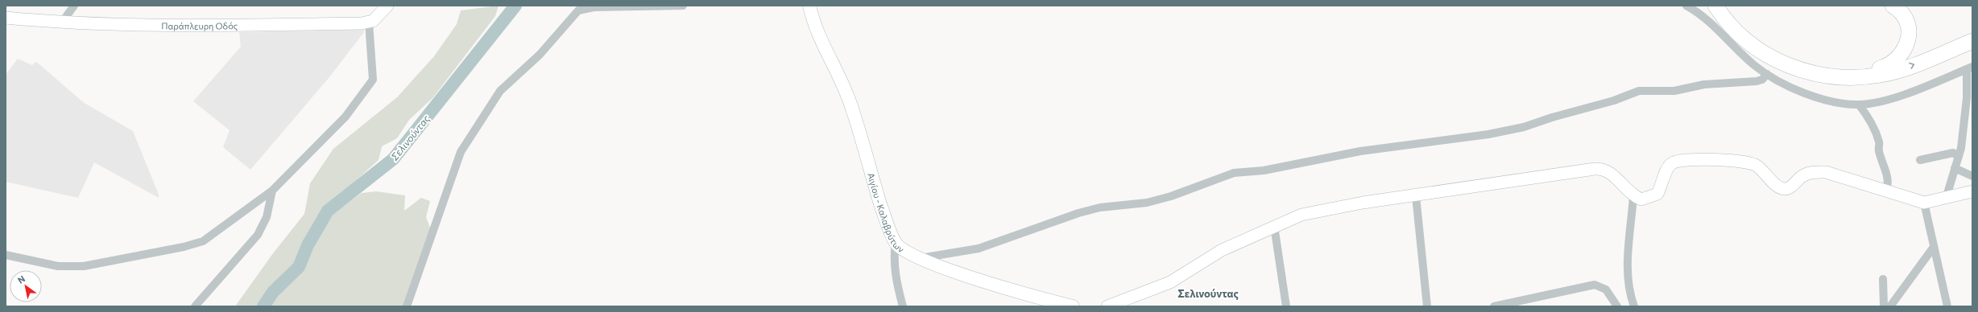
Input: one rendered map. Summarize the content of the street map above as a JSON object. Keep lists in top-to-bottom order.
{
  "streets": {
    "main road": ["Αιγίου - Καλαβρύτων"],
    "street": ["Παράπλευρη Οδός"]
  },
  "districts": ["Σελινούντας"],
  "water": ["Σελινούντας"],
  "north": "top left"
}
